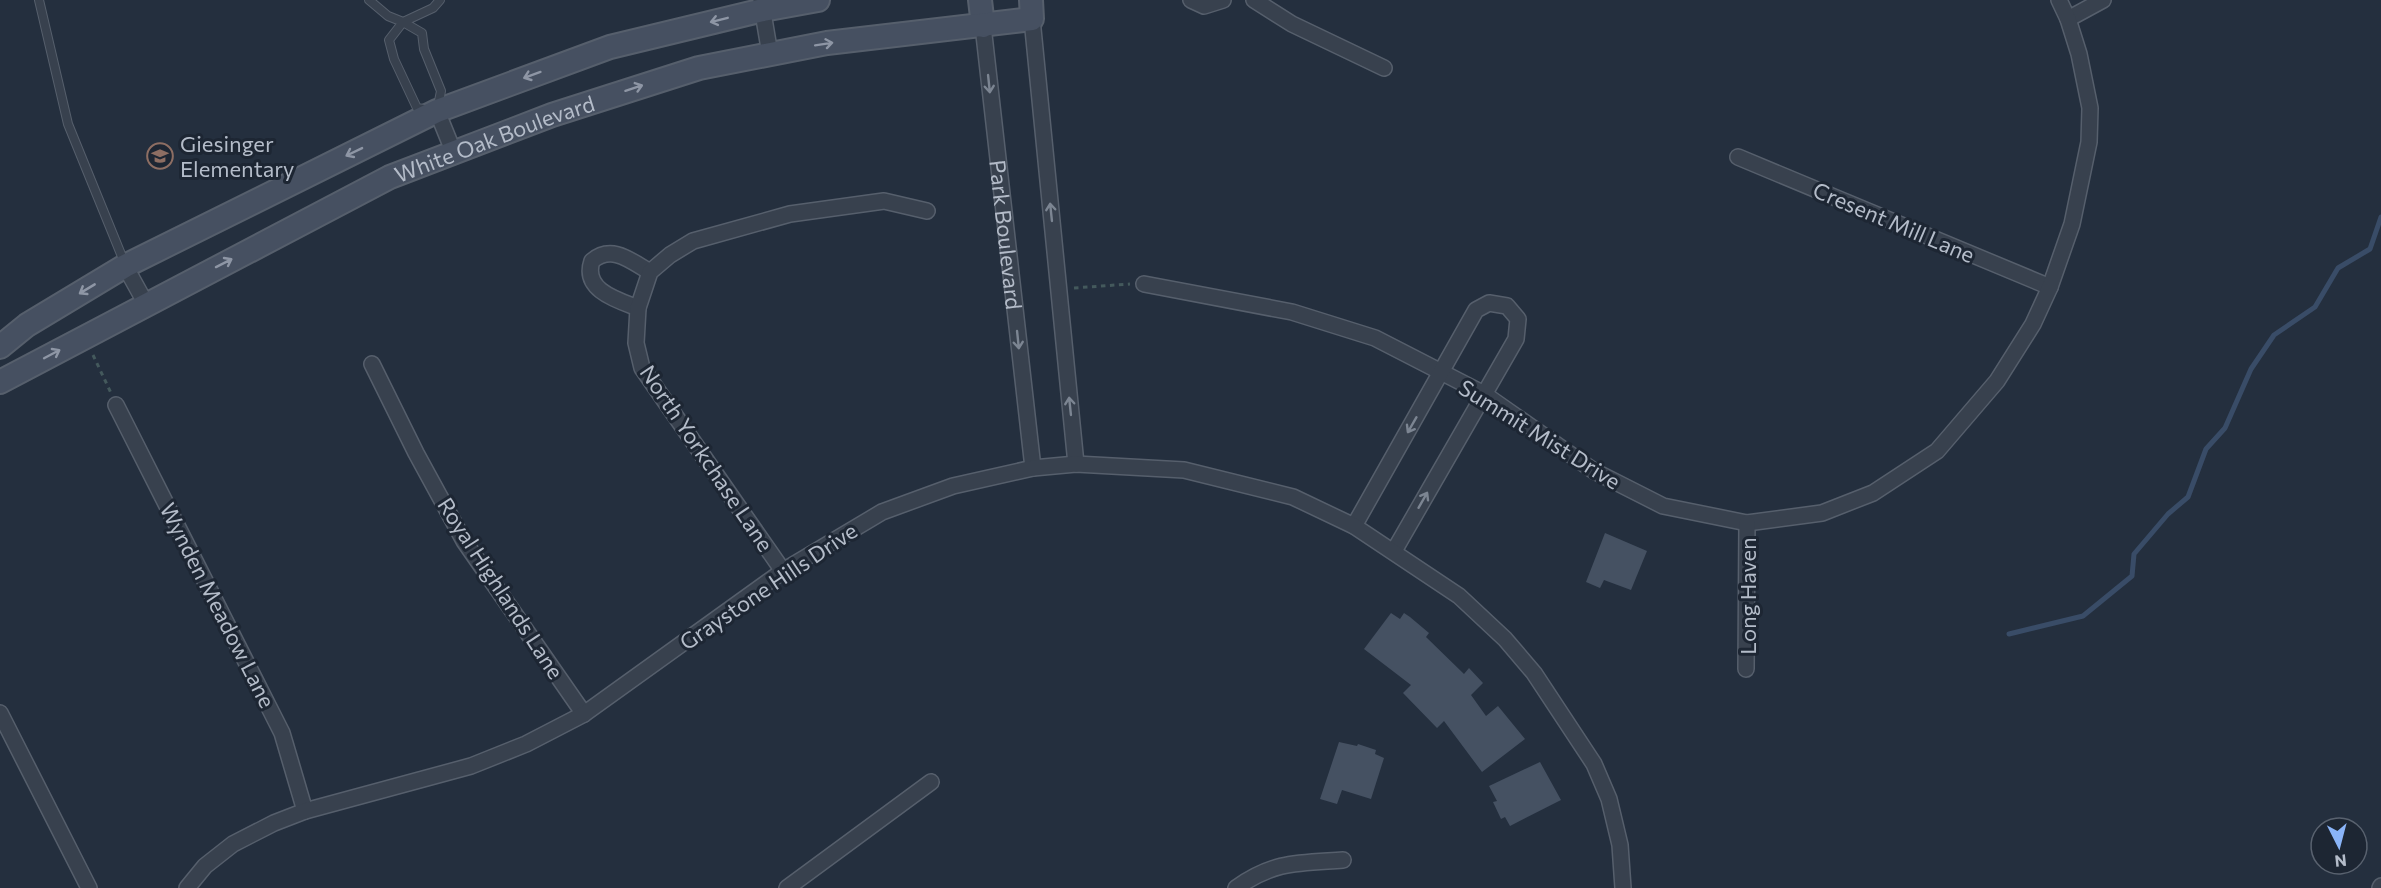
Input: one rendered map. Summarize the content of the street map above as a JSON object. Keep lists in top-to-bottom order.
{
  "streets": {
    "street": [
      "White Oak Boulevard",
      "Cresent Mill Lane",
      "Park Boulevard",
      "Summit Mist Drive",
      "North Yorkchase Lane",
      "Graystone Hills Drive",
      "Royal Highlands Lane",
      "Long Haven",
      "Wynden Meadow Lane"
    ]
  },
  "crossings": [
    ["White Oak Boulevard", "Park Boulevard"],
    ["Cresent Mill Lane", "Summit Mist Drive"],
    ["Park Boulevard", "Graystone Hills Drive"],
    ["Summit Mist Drive", "Long Haven"],
    ["North Yorkchase Lane", "Graystone Hills Drive"],
    ["Graystone Hills Drive", "Royal Highlands Lane"],
    ["Graystone Hills Drive", "Wynden Meadow Lane"]
  ],
  "places": {
    "school or university": ["Giesinger Elementary"]
  },
  "north": "bottom"
}
